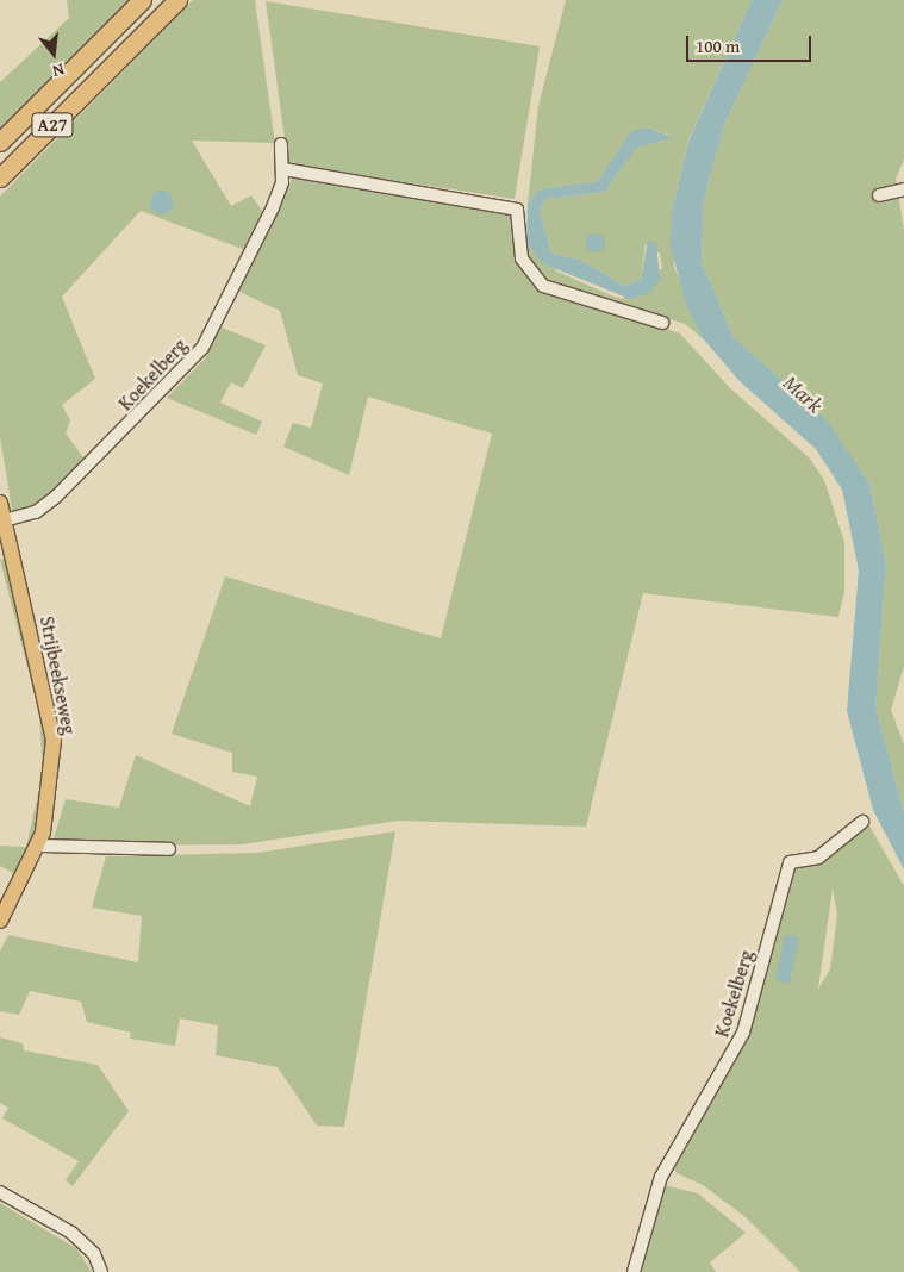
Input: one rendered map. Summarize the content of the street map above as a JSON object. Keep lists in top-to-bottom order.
{
  "streets": {
    "highway": ["A27"],
    "main road": ["Strijbeekseweg"],
    "street": ["Koekelberg"]
  },
  "crossings": [
    ["Koekelberg", "Strijbeekseweg"]
  ],
  "water": ["Mark"],
  "scale_bar": "100 m",
  "north": "bottom"
}
